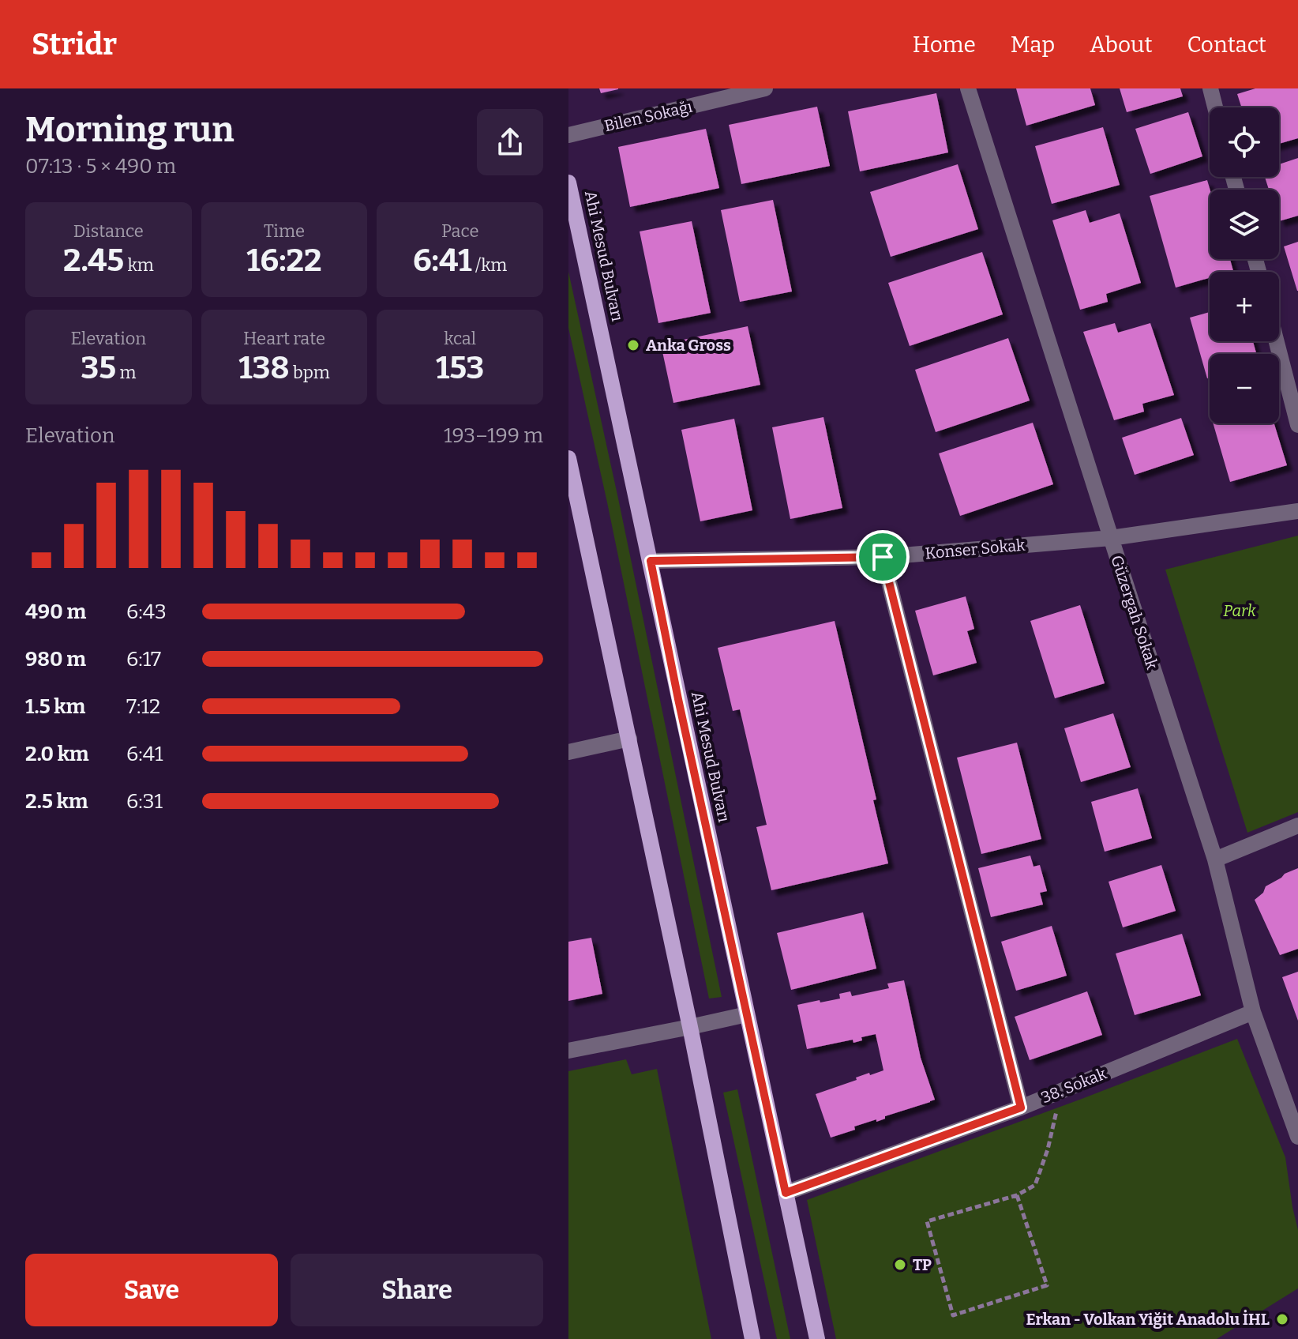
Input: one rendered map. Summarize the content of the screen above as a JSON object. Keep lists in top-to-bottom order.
{
  "streets": {
    "main road": ["Ahi Mesud Bulvarı"],
    "street": [
      "Bilen Sokağı",
      "Konser Sokak",
      "Güzergah Sokak",
      "38. Sokak"
    ]
  },
  "crossings": [
    ["Ahi Mesud Bulvarı", "Konser Sokak"],
    ["Ahi Mesud Bulvarı", "38. Sokak"],
    ["Konser Sokak", "Güzergah Sokak"],
    ["Güzergah Sokak", "38. Sokak"]
  ],
  "parks": ["Park"],
  "places": ["Anka Gross", "TP", "Erkan - Volkan Yiğit Anadolu İHL"],
  "page": {
    "header": "Stridr",
    "nav": [
      "Home",
      "Map",
      "About",
      "Contact"
    ],
    "heading": ["Morning run", "07:13 · 5 × 490 m"],
    "map_buttons": ["+", "−"],
    "stats": [
      ["Distance", "2.45 km"],
      ["Time", "16:22"],
      ["Pace", "6:41 /km"],
      ["Elevation", "35 m"],
      ["Heart rate", "138 bpm"],
      ["kcal", "153"]
    ],
    "chart": ["Elevation", "193–199 m"],
    "list": [
      {
        "name": "490 m",
        "note": "6:43"
      },
      {
        "name": "980 m",
        "note": "6:17"
      },
      {
        "name": "1.5 km",
        "note": "7:12"
      },
      {
        "name": "2.0 km",
        "note": "6:41"
      },
      {
        "name": "2.5 km",
        "note": "6:31"
      }
    ],
    "buttons": ["Save", "Share"]
  }
}
